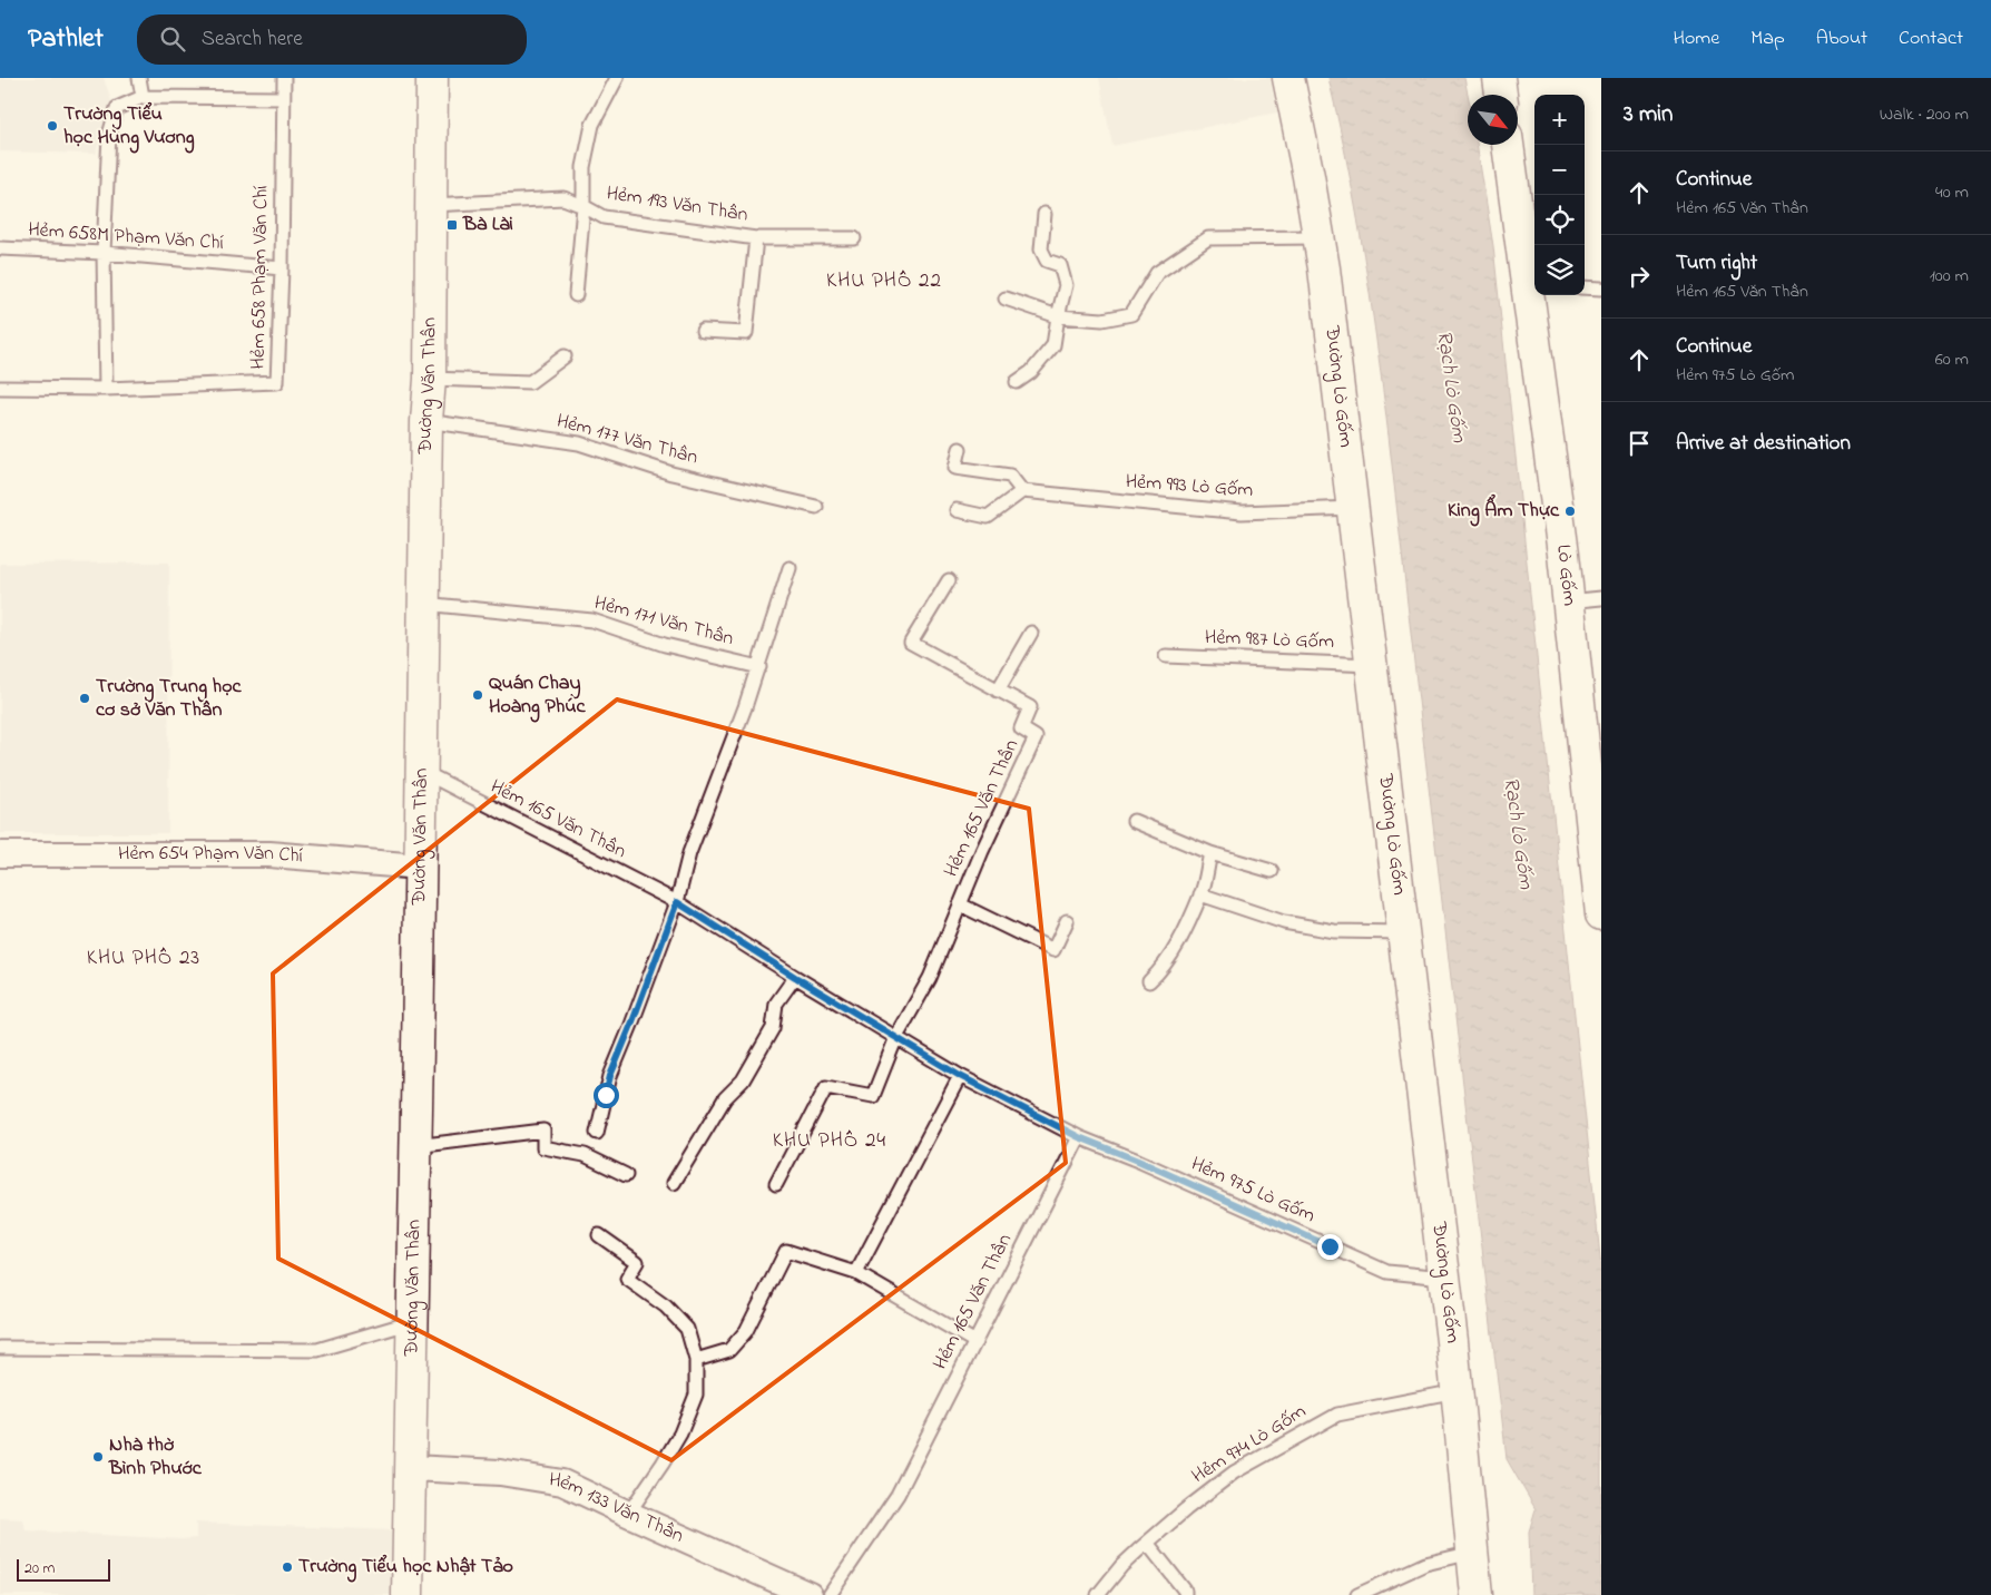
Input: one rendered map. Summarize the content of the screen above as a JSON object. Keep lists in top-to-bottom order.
{
  "streets": {
    "street": [
      "Đường Văn Thân",
      "Đường Lò Gốm",
      "Lò Gốm",
      "Hẻm 654 Phạm Văn Chí",
      "Hẻm 133 Văn Thân"
    ],
    "lane": [
      "Hẻm 193 Văn Thân",
      "Hẻm 658M Phạm Văn Chí",
      "Hẻm 658 Phạm Văn Chí",
      "Hẻm 177 Văn Thân",
      "Hẻm 993 Lò Gốm",
      "Hẻm 171 Văn Thân",
      "Hẻm 987 Lò Gốm",
      "Hẻm 165 Văn Thân",
      "Hẻm 975 Lò Gốm",
      "Hẻm 974 Lò Gốm"
    ]
  },
  "crossings": [
    ["Hẻm 193 Văn Thân", "Đường Văn Thân"],
    ["Hẻm 658M Phạm Văn Chí", "Hẻm 658 Phạm Văn Chí"],
    ["Đường Văn Thân", "Hẻm 177 Văn Thân"],
    ["Đường Văn Thân", "Hẻm 171 Văn Thân"],
    ["Đường Văn Thân", "Hẻm 165 Văn Thân"],
    ["Đường Văn Thân", "Hẻm 654 Phạm Văn Chí"],
    ["Đường Văn Thân", "Hẻm 133 Văn Thân"],
    ["Đường Lò Gốm", "Hẻm 993 Lò Gốm"],
    ["Đường Lò Gốm", "Hẻm 987 Lò Gốm"],
    ["Đường Lò Gốm", "Hẻm 975 Lò Gốm"],
    ["Đường Lò Gốm", "Hẻm 974 Lò Gốm"],
    ["Hẻm 165 Văn Thân", "Hẻm 975 Lò Gốm"],
    ["Hẻm 165 Văn Thân", "Hẻm 133 Văn Thân"]
  ],
  "districts": ["KHU PHỐ 22", "KHU PHỐ 23", "KHU PHỐ 24"],
  "water": ["Rạch Lò Gốm"],
  "places": {
    "other": [
      "Trường Tiểu học Hùng Vương",
      "King Ẩm Thực",
      "Quán Chay Hoàng Phúc",
      "Trường Trung học cơ sở Văn Thân",
      "Nhà thờ Bình Phước",
      "Trường Tiểu học Nhật Tảo"
    ],
    "transit": ["Bà Lài"]
  },
  "scale_bar": "20 m",
  "north": "bottom right",
  "page": {
    "header": "Pathlet",
    "search": "Search here",
    "nav": [
      "Home",
      "Map",
      "About",
      "Contact"
    ],
    "heading": ["3 min", "Walk · 200 m"],
    "map_buttons": ["+", "−"],
    "list": [
      ["Continue", "Hẻm 165 Văn Thân", "40 m"],
      ["Turn right", "Hẻm 165 Văn Thân", "100 m"],
      ["Continue", "Hẻm 975 Lò Gốm", "60 m"],
      "Arrive at destination"
    ],
    "scale": "20 m"
  }
}
